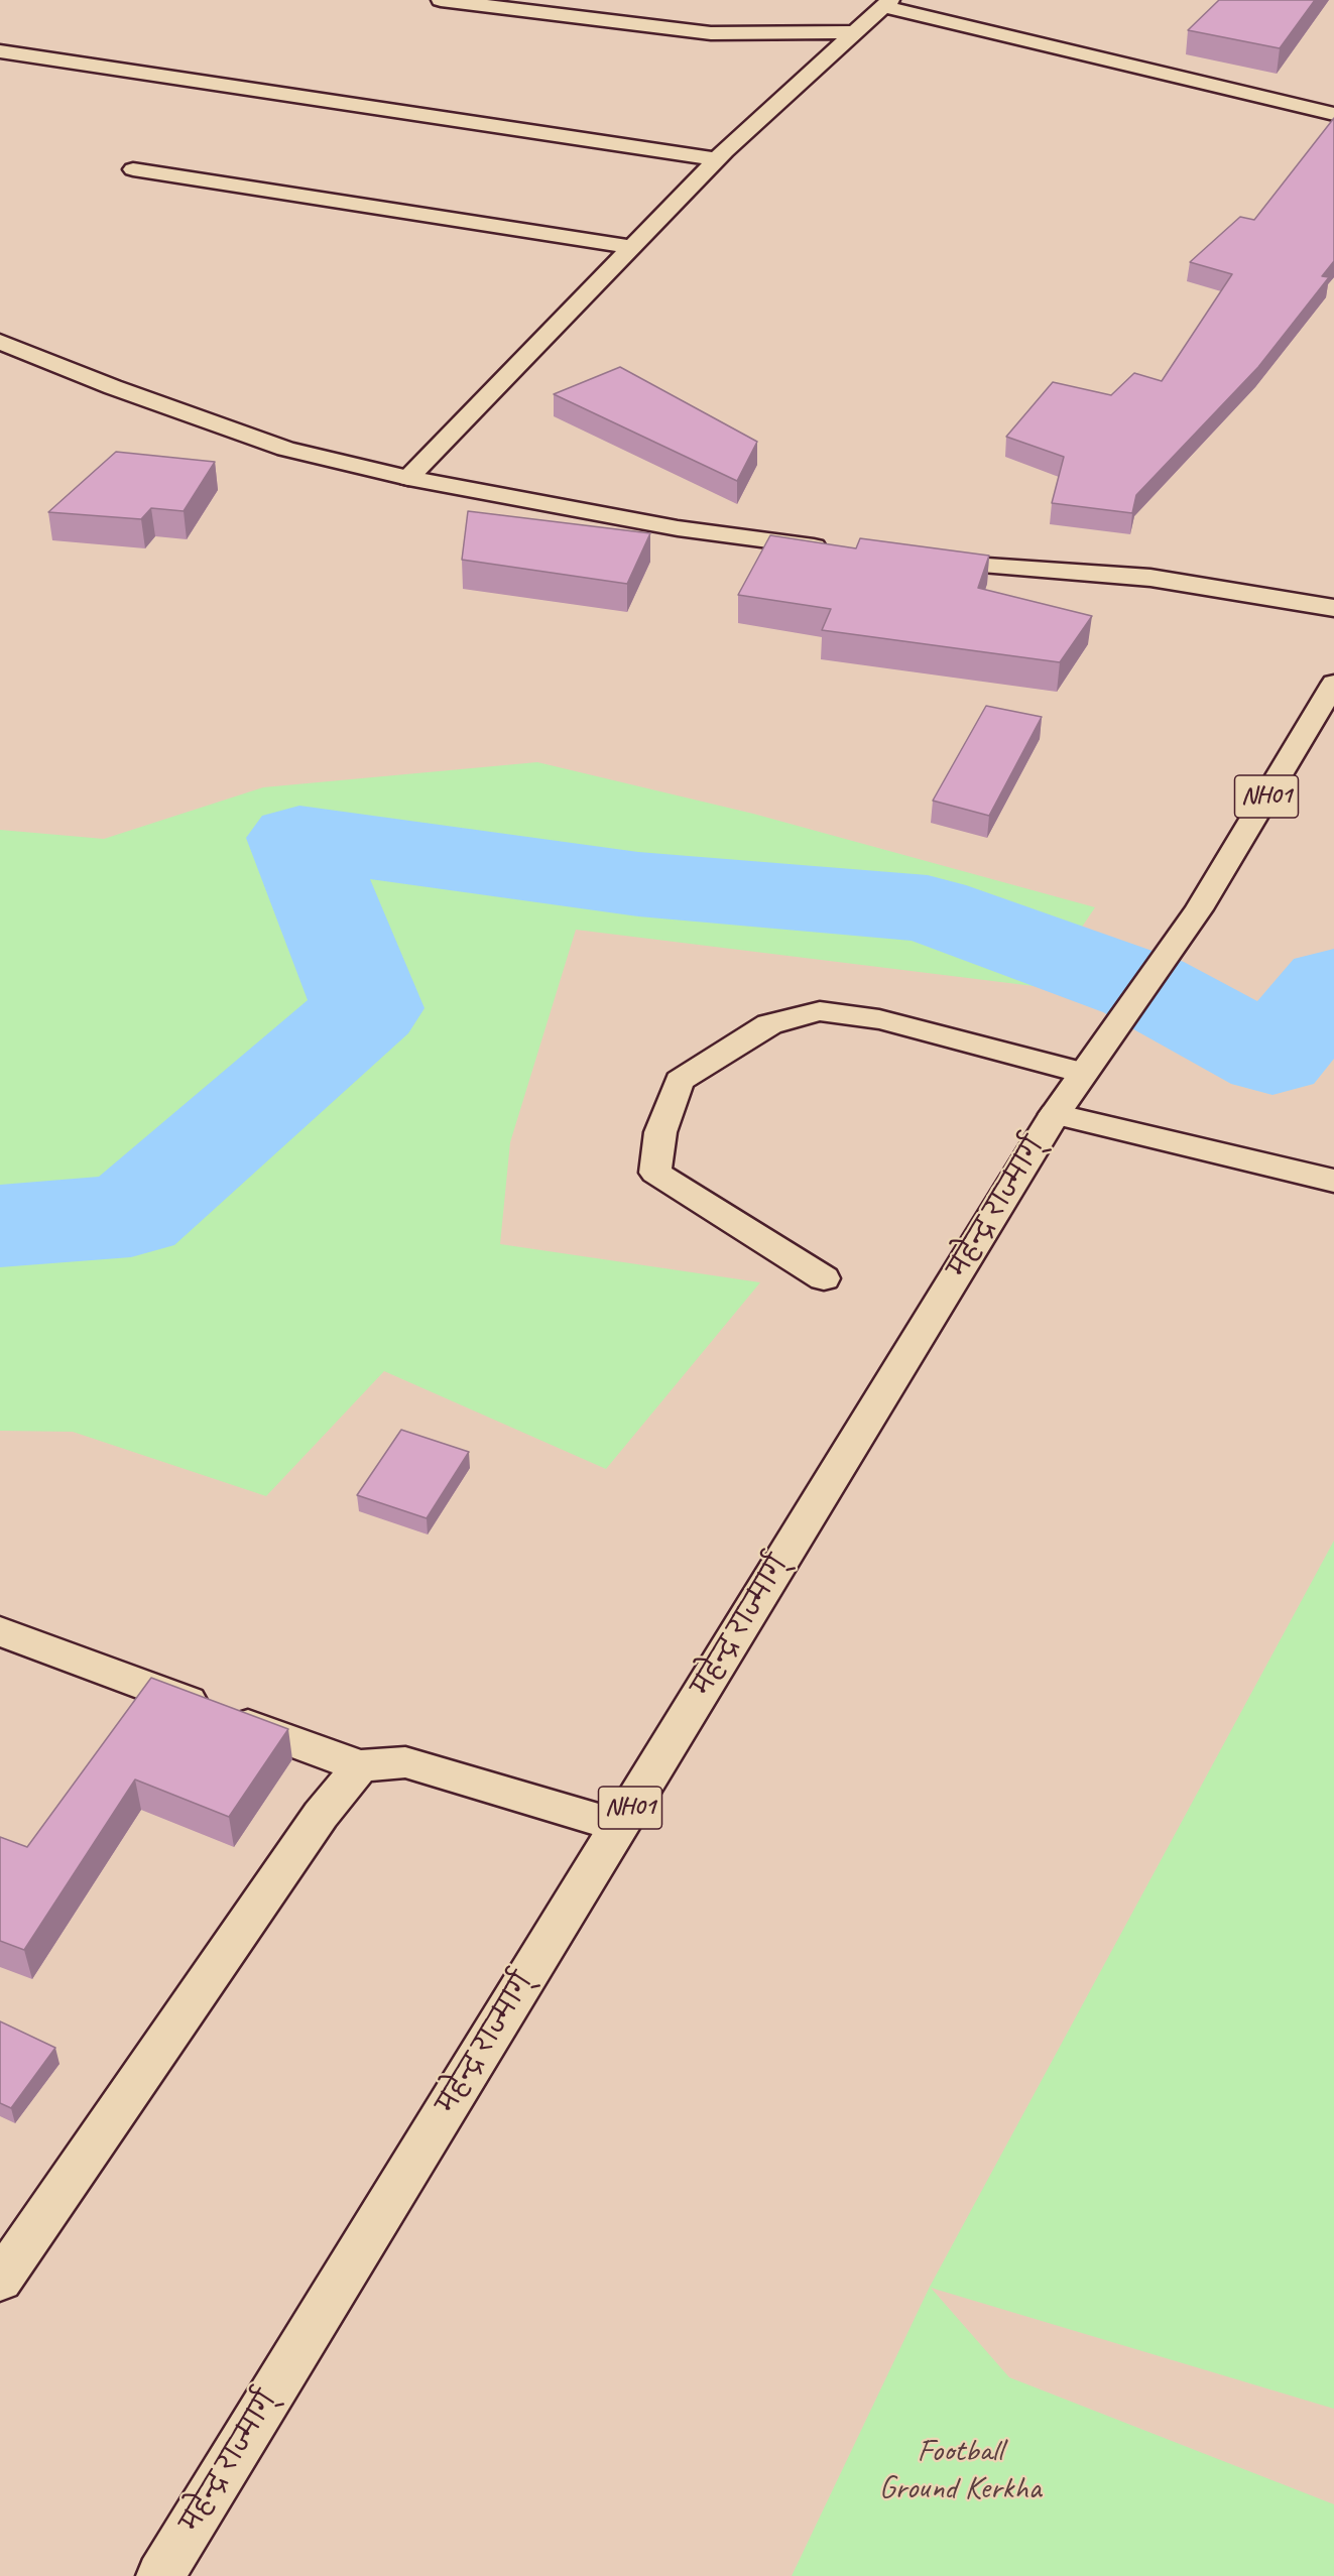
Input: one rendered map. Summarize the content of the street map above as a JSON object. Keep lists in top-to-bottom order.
{
  "streets": {
    "main road": ["NH01", "महेन्द्र राज्मार्ग्"]
  },
  "parks": ["Football Ground Kerkha"]
}
